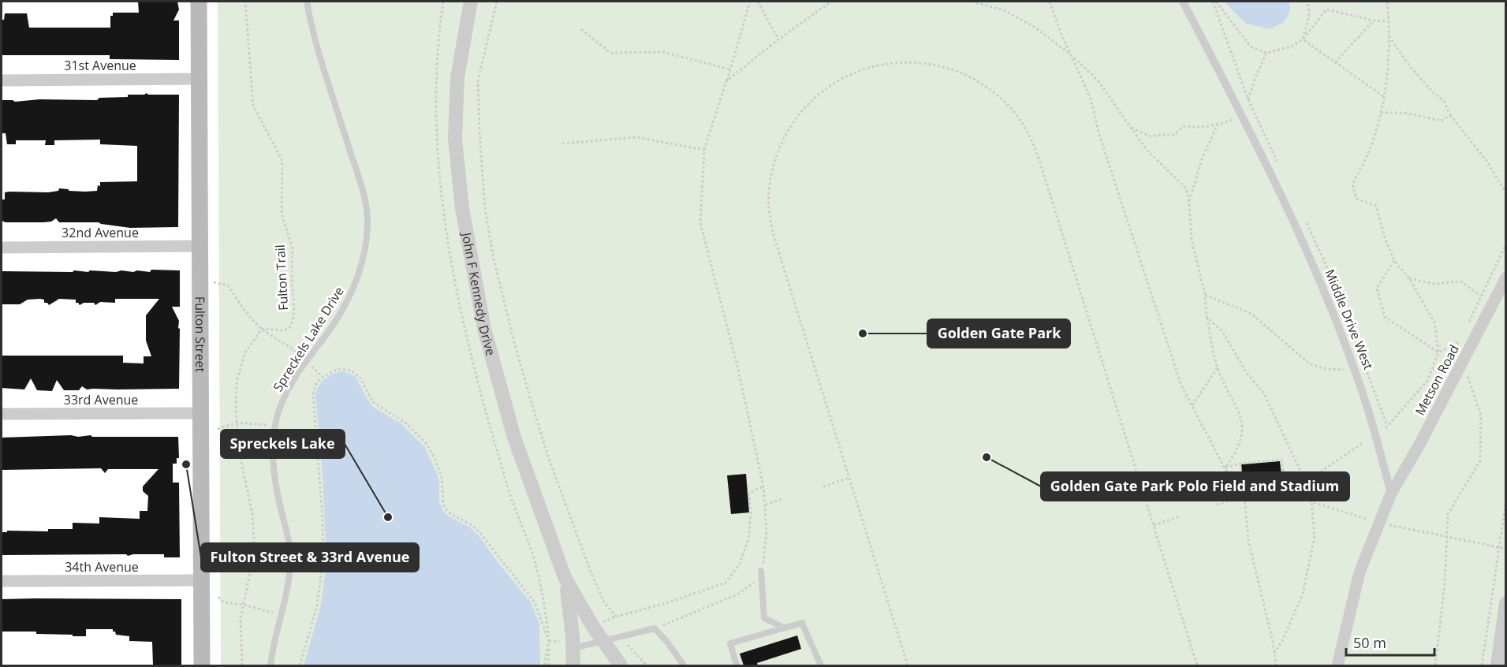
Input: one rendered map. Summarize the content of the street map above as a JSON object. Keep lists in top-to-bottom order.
{
  "streets": {
    "main road": ["Fulton Street"],
    "street": [
      "31st Avenue",
      "32nd Avenue",
      "John F Kennedy Drive",
      "Middle Drive West",
      "Metson Road",
      "33rd Avenue",
      "34th Avenue"
    ],
    "lane": ["Spreckels Lake Drive"],
    "path": ["Fulton Trail"]
  },
  "crossings": [
    ["31st Avenue", "Fulton Street"],
    ["32nd Avenue", "Fulton Street"],
    ["Middle Drive West", "Metson Road"],
    ["Fulton Street", "33rd Avenue"],
    ["Fulton Street", "34th Avenue"]
  ],
  "places": [
    "Golden Gate Park",
    "Golden Gate Park Polo Field and Stadium",
    "Fulton Street & 33rd Avenue",
    "Spreckels Lake"
  ],
  "scale_bar": "50 m"
}
